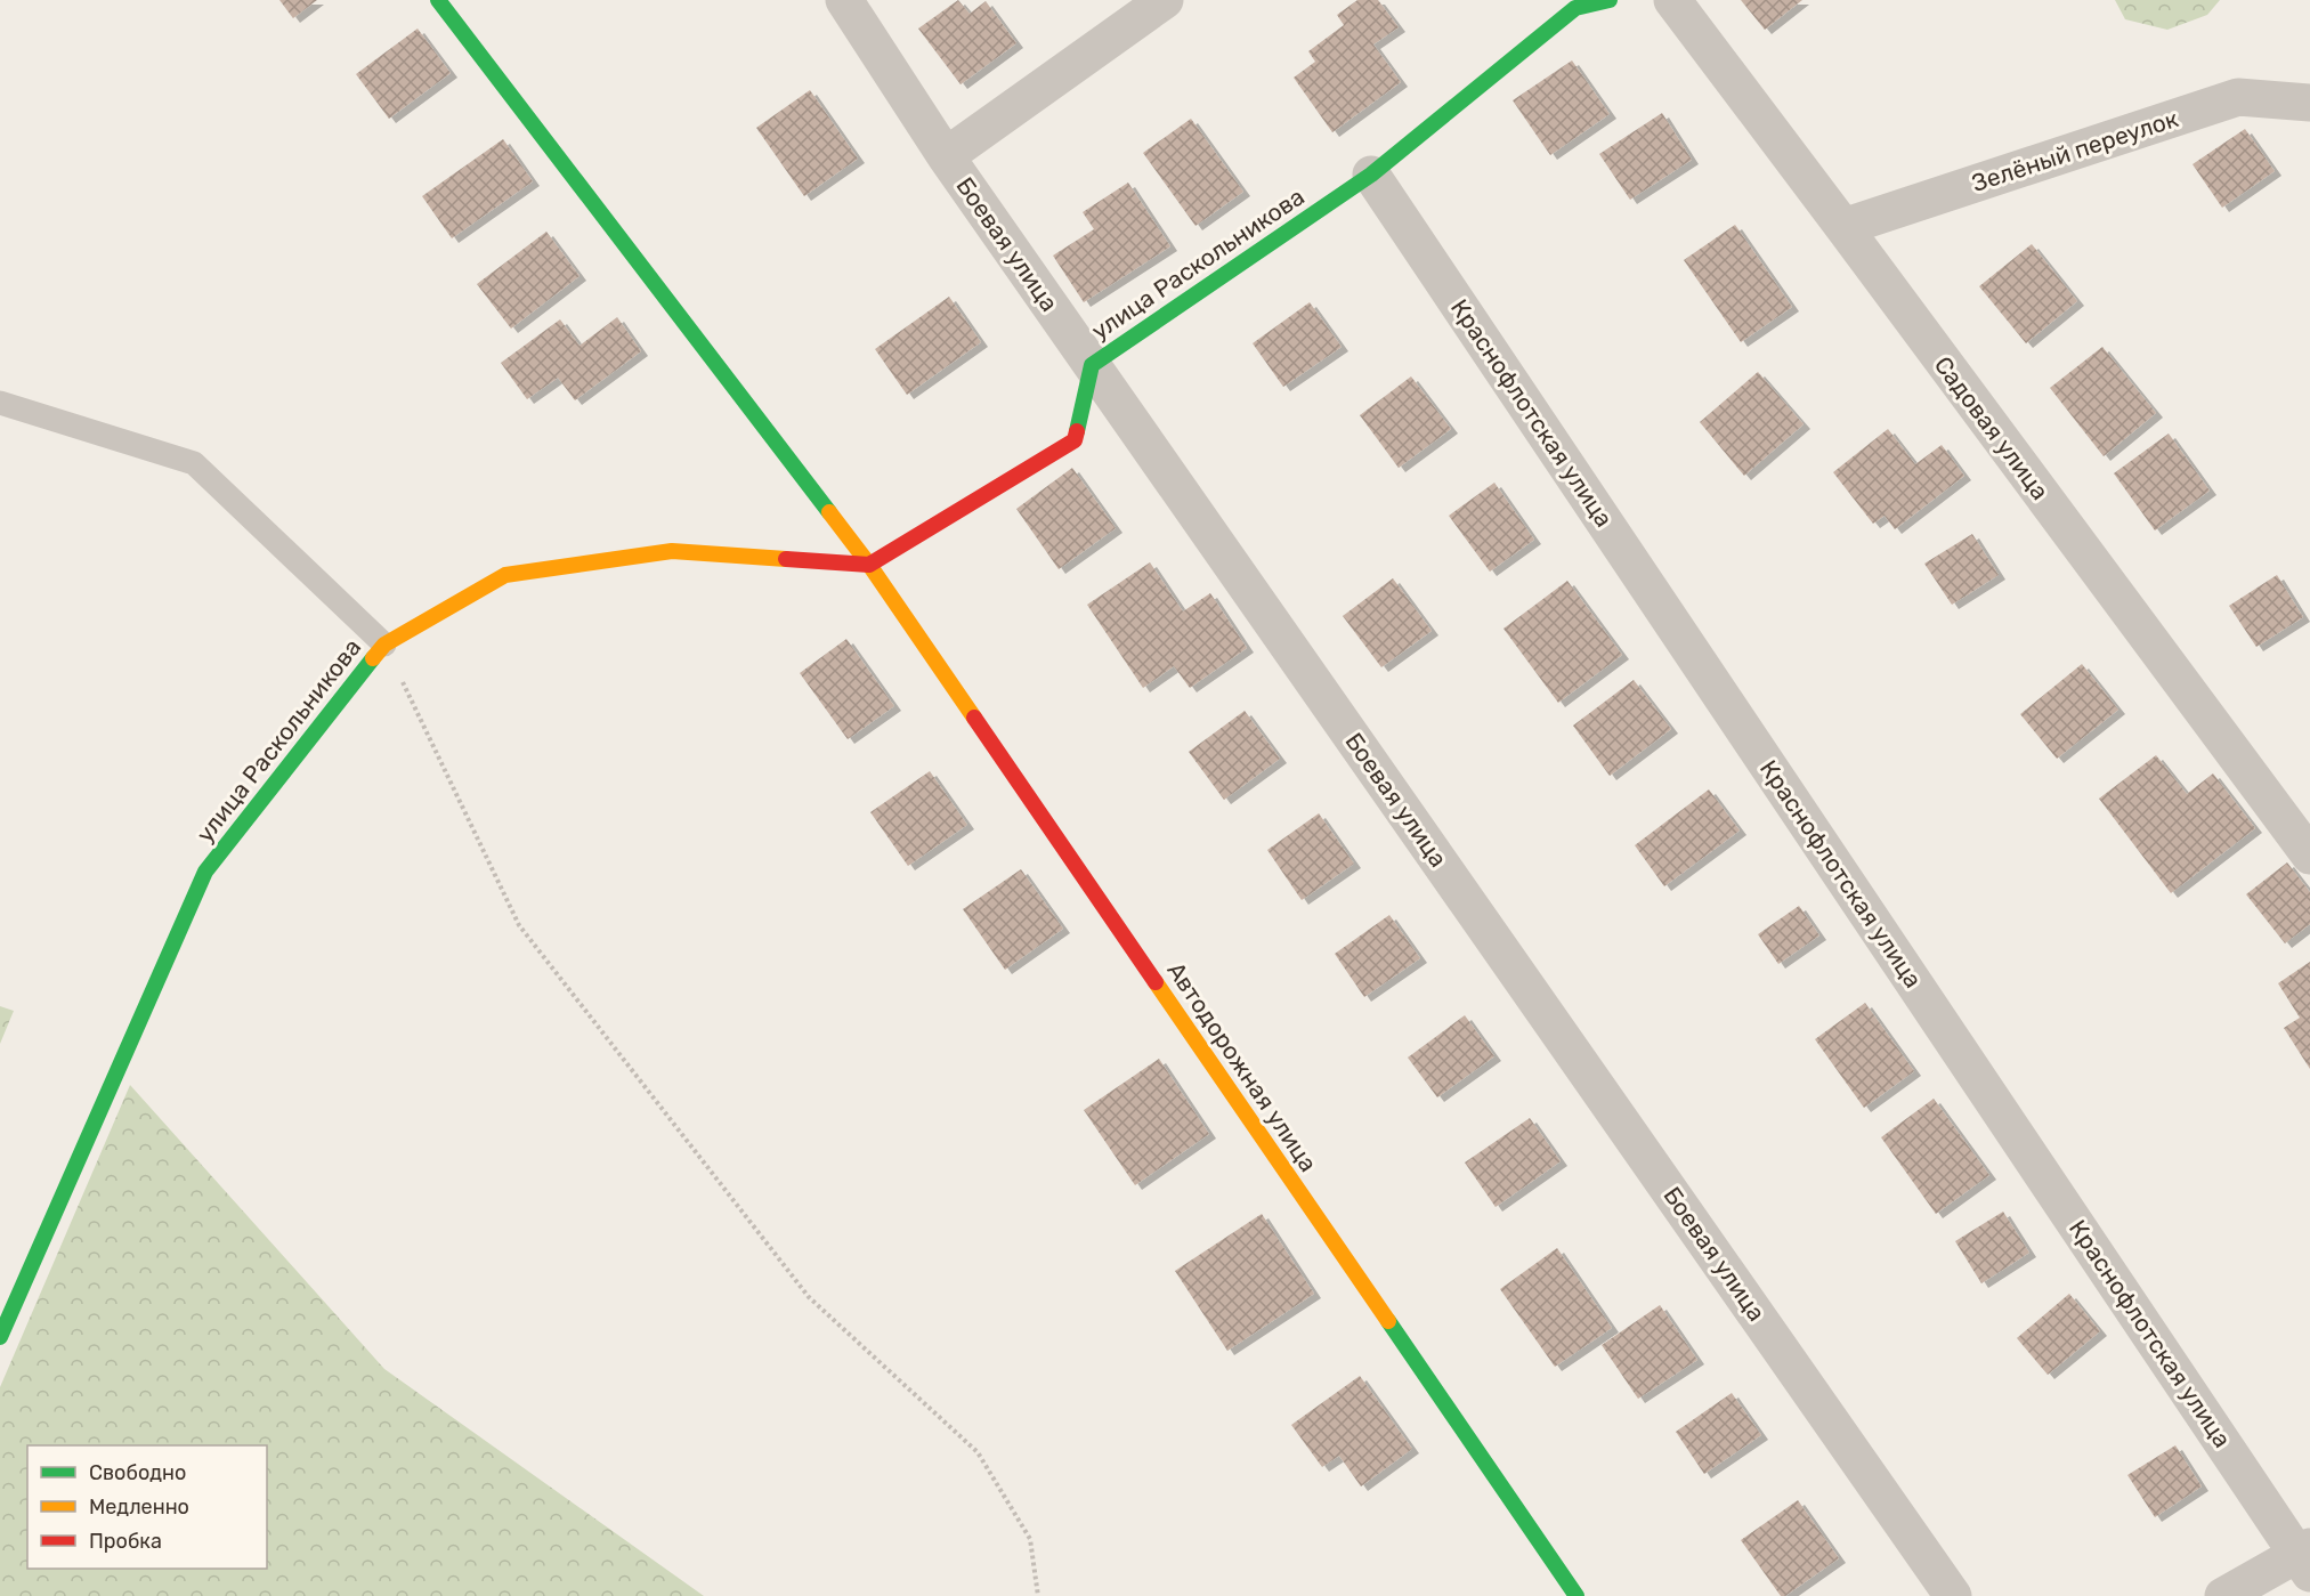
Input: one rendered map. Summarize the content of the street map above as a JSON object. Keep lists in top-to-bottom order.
{
  "streets": {
    "street": [
      "Зелёный переулок",
      "Боевая улица",
      "улица Раскольникова",
      "Краснофлотская улица",
      "Садовая улица",
      "Автодорожная улица"
    ]
  },
  "crossings": [
    ["Зелёный переулок", "Садовая улица"],
    ["Боевая улица", "улица Раскольникова"],
    ["улица Раскольникова", "Краснофлотская улица"],
    ["улица Раскольникова", "Автодорожная улица"]
  ],
  "legend": ["Свободно", "Медленно", "Пробка"]
}
